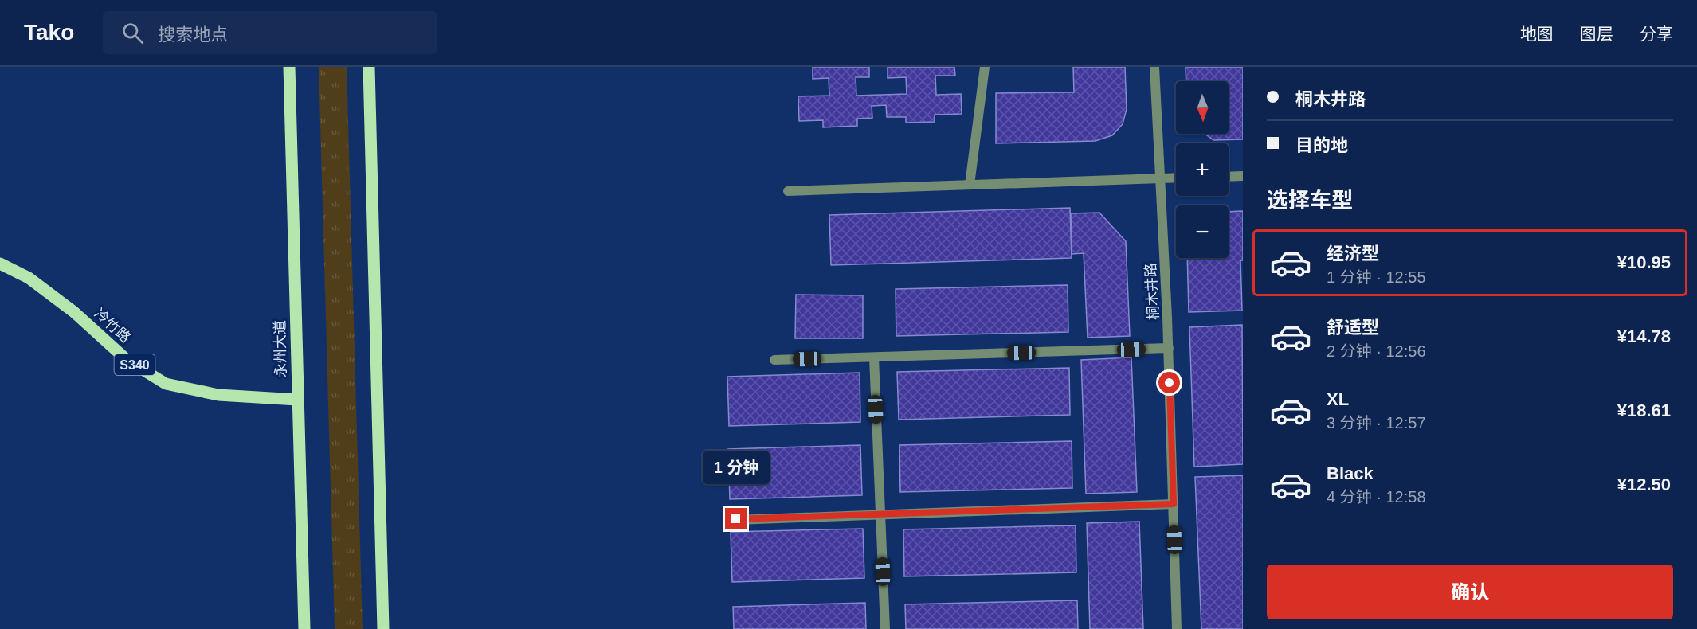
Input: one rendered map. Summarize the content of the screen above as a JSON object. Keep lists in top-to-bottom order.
{
  "streets": {
    "main road": ["冷竹路", "永州大道", "S340"],
    "street": ["桐木井路"]
  },
  "crossings": [
    ["冷竹路", "永州大道"]
  ],
  "north": "bottom",
  "page": {
    "header": "Tako",
    "search": "搜索地点",
    "nav": ["地图", "图层", "分享"],
    "banner": ["桐木井路", "目的地"],
    "map_buttons": ["+", "−"],
    "heading": "选择车型",
    "list": [
      {
        "name": "经济型",
        "note": "1 分钟 · 12:55",
        "value": "¥10.95"
      },
      {
        "name": "舒适型",
        "note": "2 分钟 · 12:56",
        "value": "¥14.78"
      },
      {
        "name": "XL",
        "note": "3 分钟 · 12:57",
        "value": "¥18.61"
      },
      {
        "name": "Black",
        "note": "4 分钟 · 12:58",
        "value": "¥12.50"
      }
    ],
    "bubble": "1 分钟",
    "buttons": "确认"
  }
}
